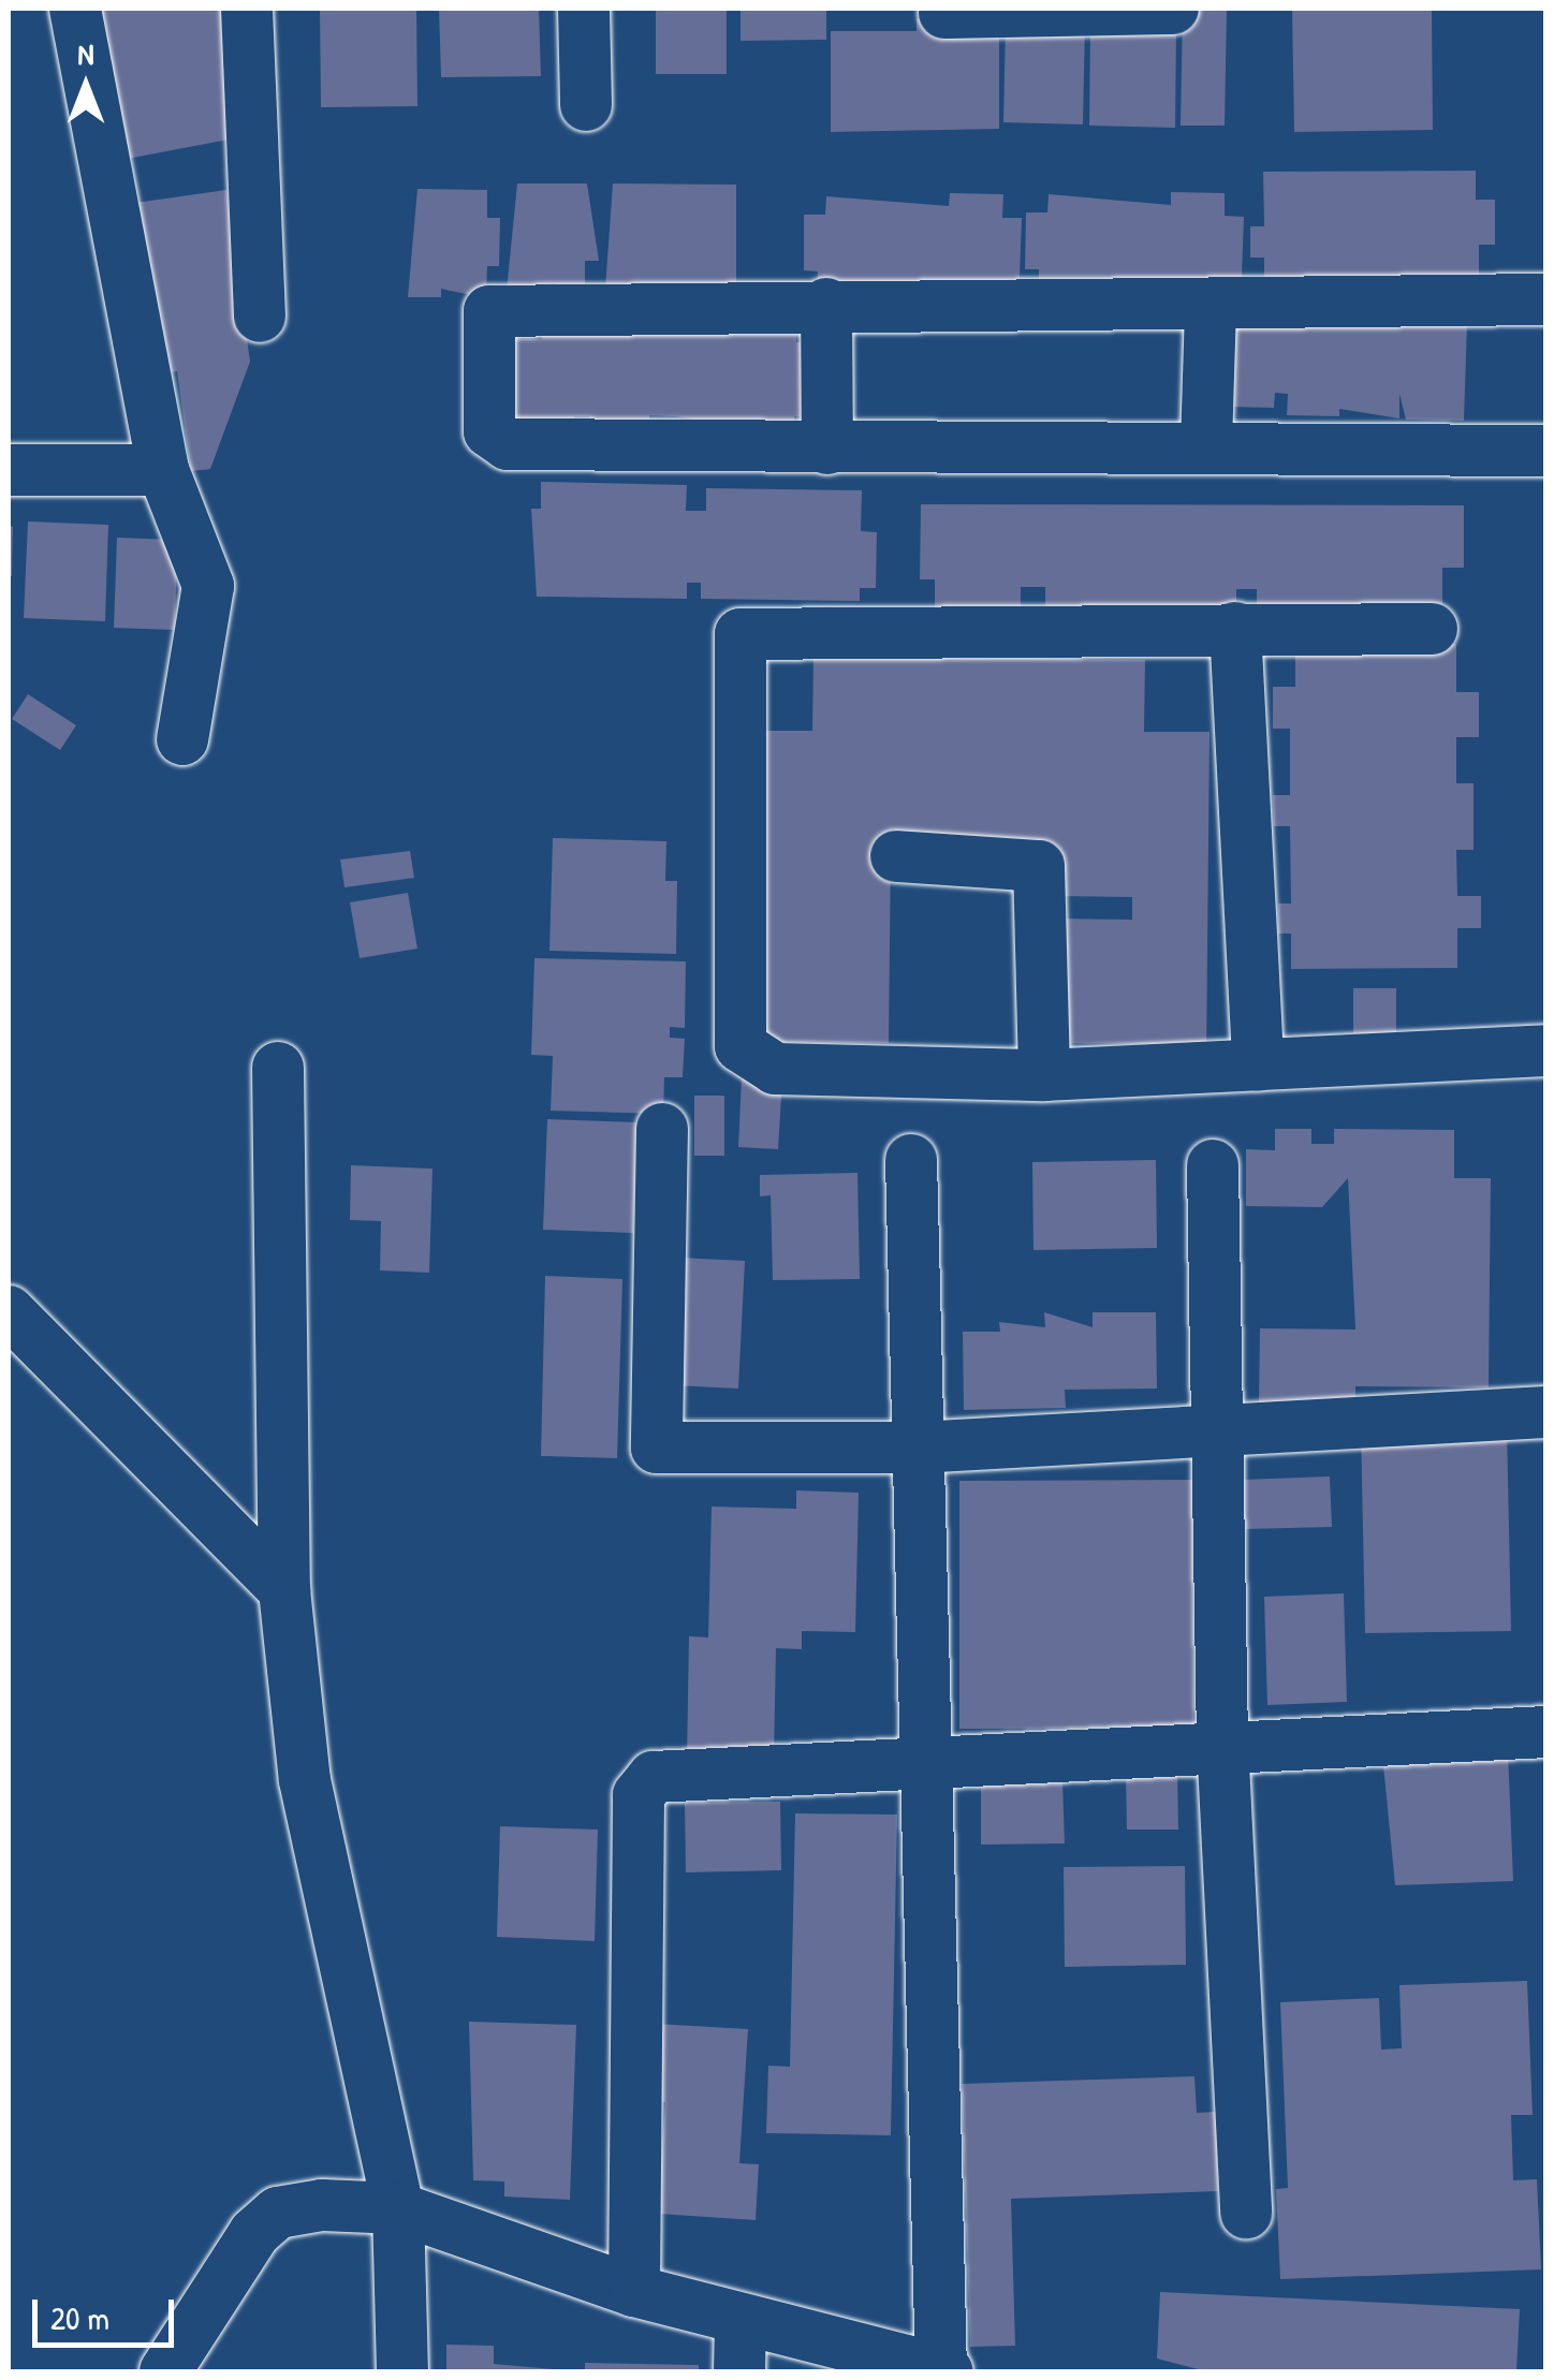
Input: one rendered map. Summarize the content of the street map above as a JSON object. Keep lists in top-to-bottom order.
{
  "scale_bar": "20 m",
  "north": "top"
}
